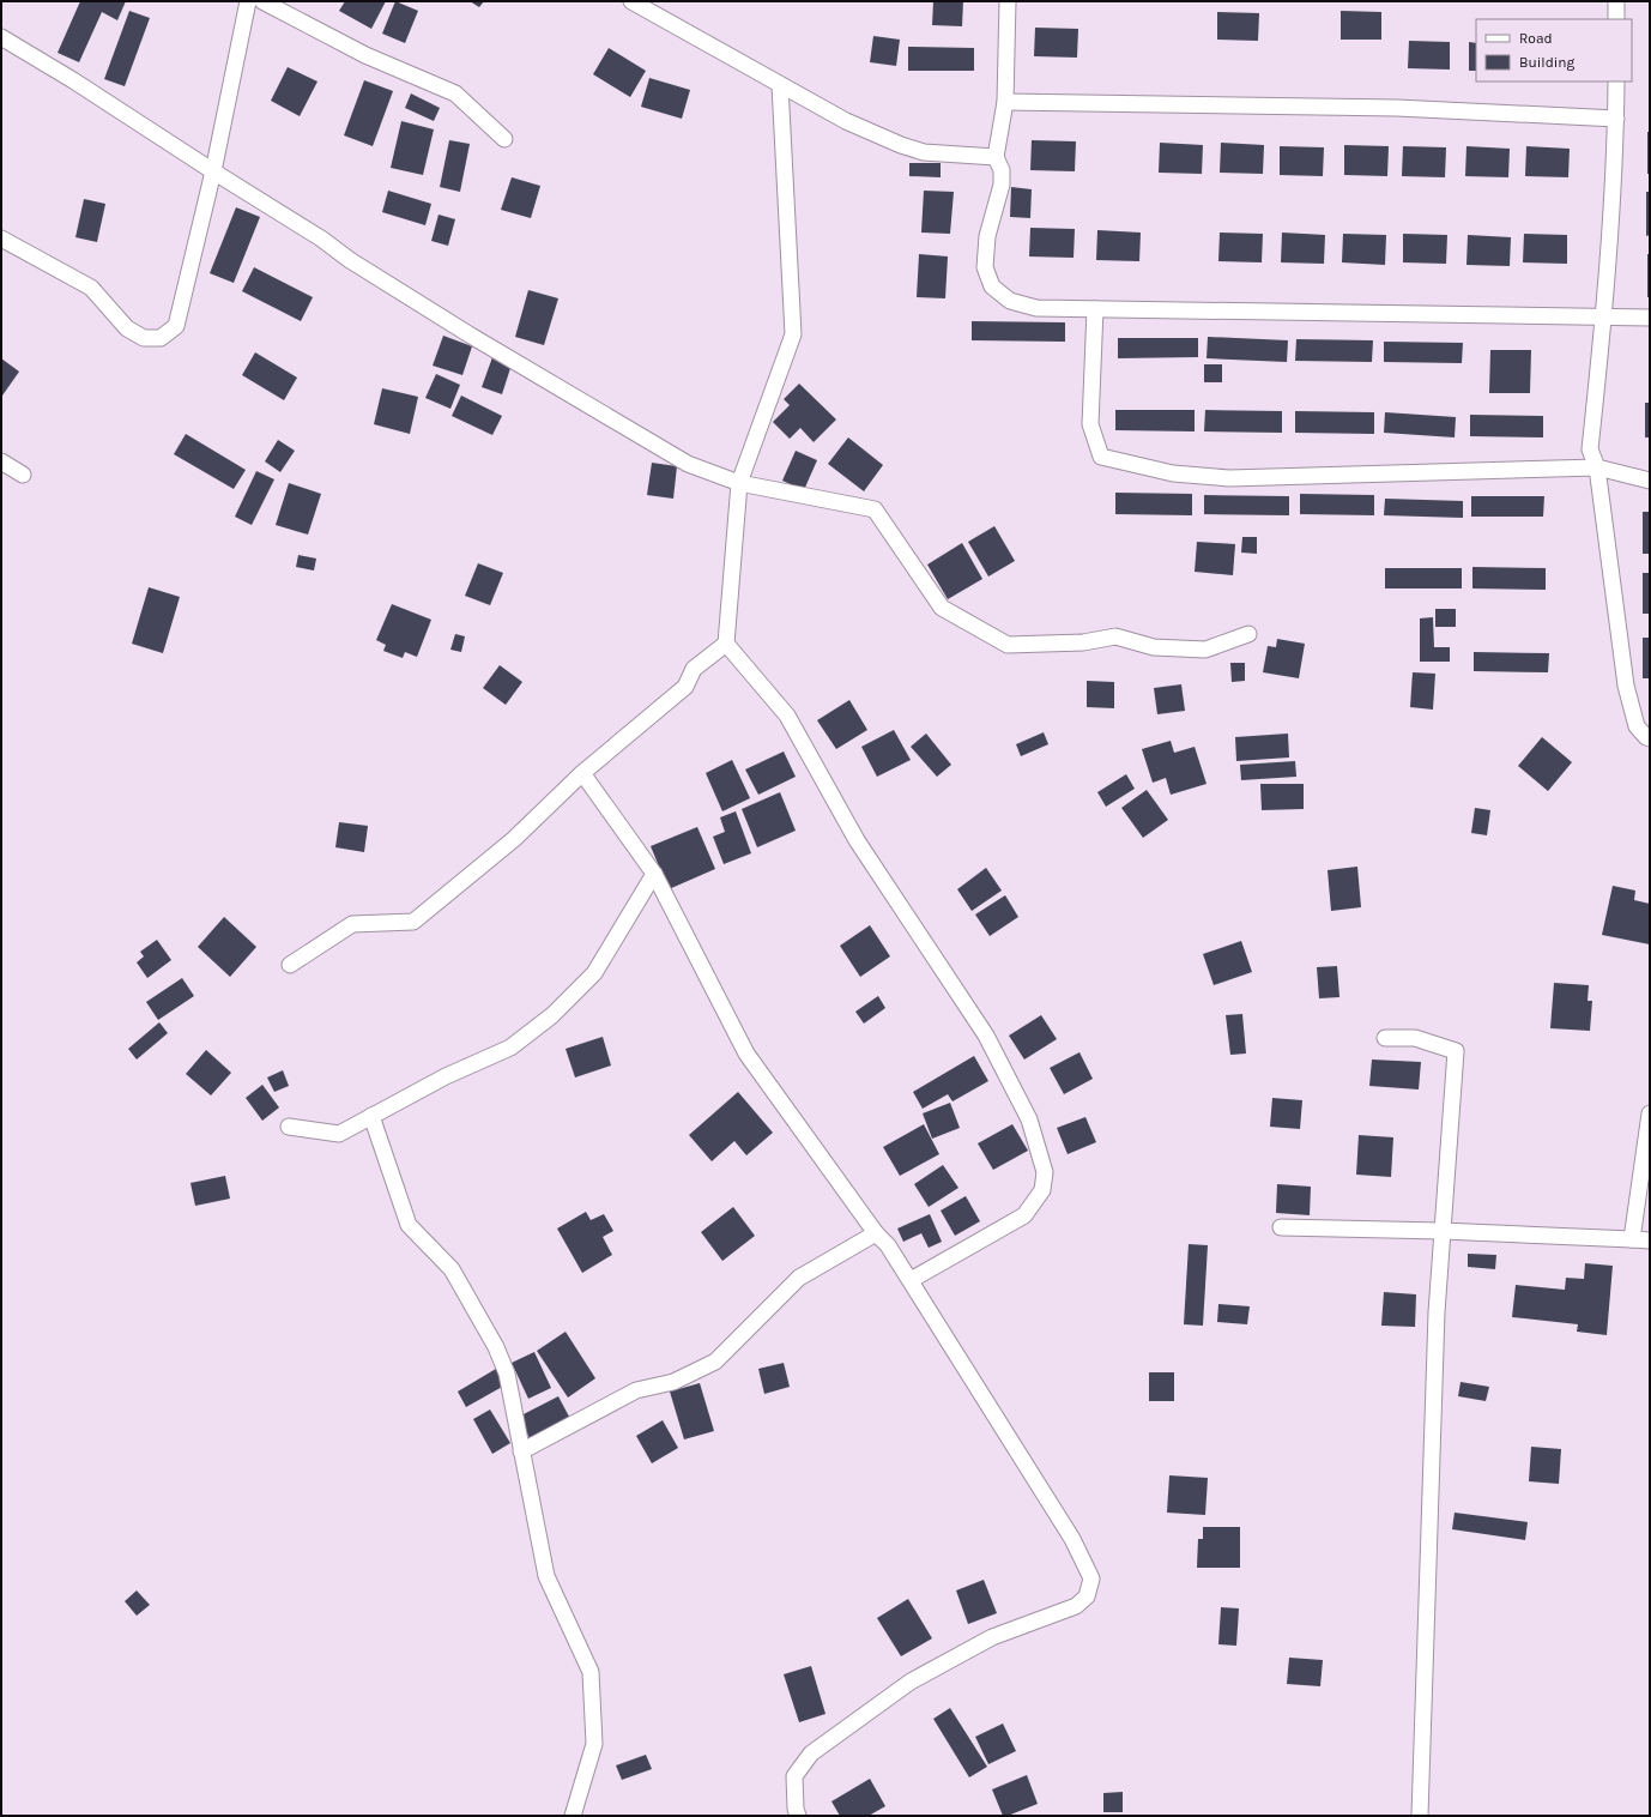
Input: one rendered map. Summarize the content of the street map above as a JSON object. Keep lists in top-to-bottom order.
{
  "legend": ["Road", "Building"]
}
